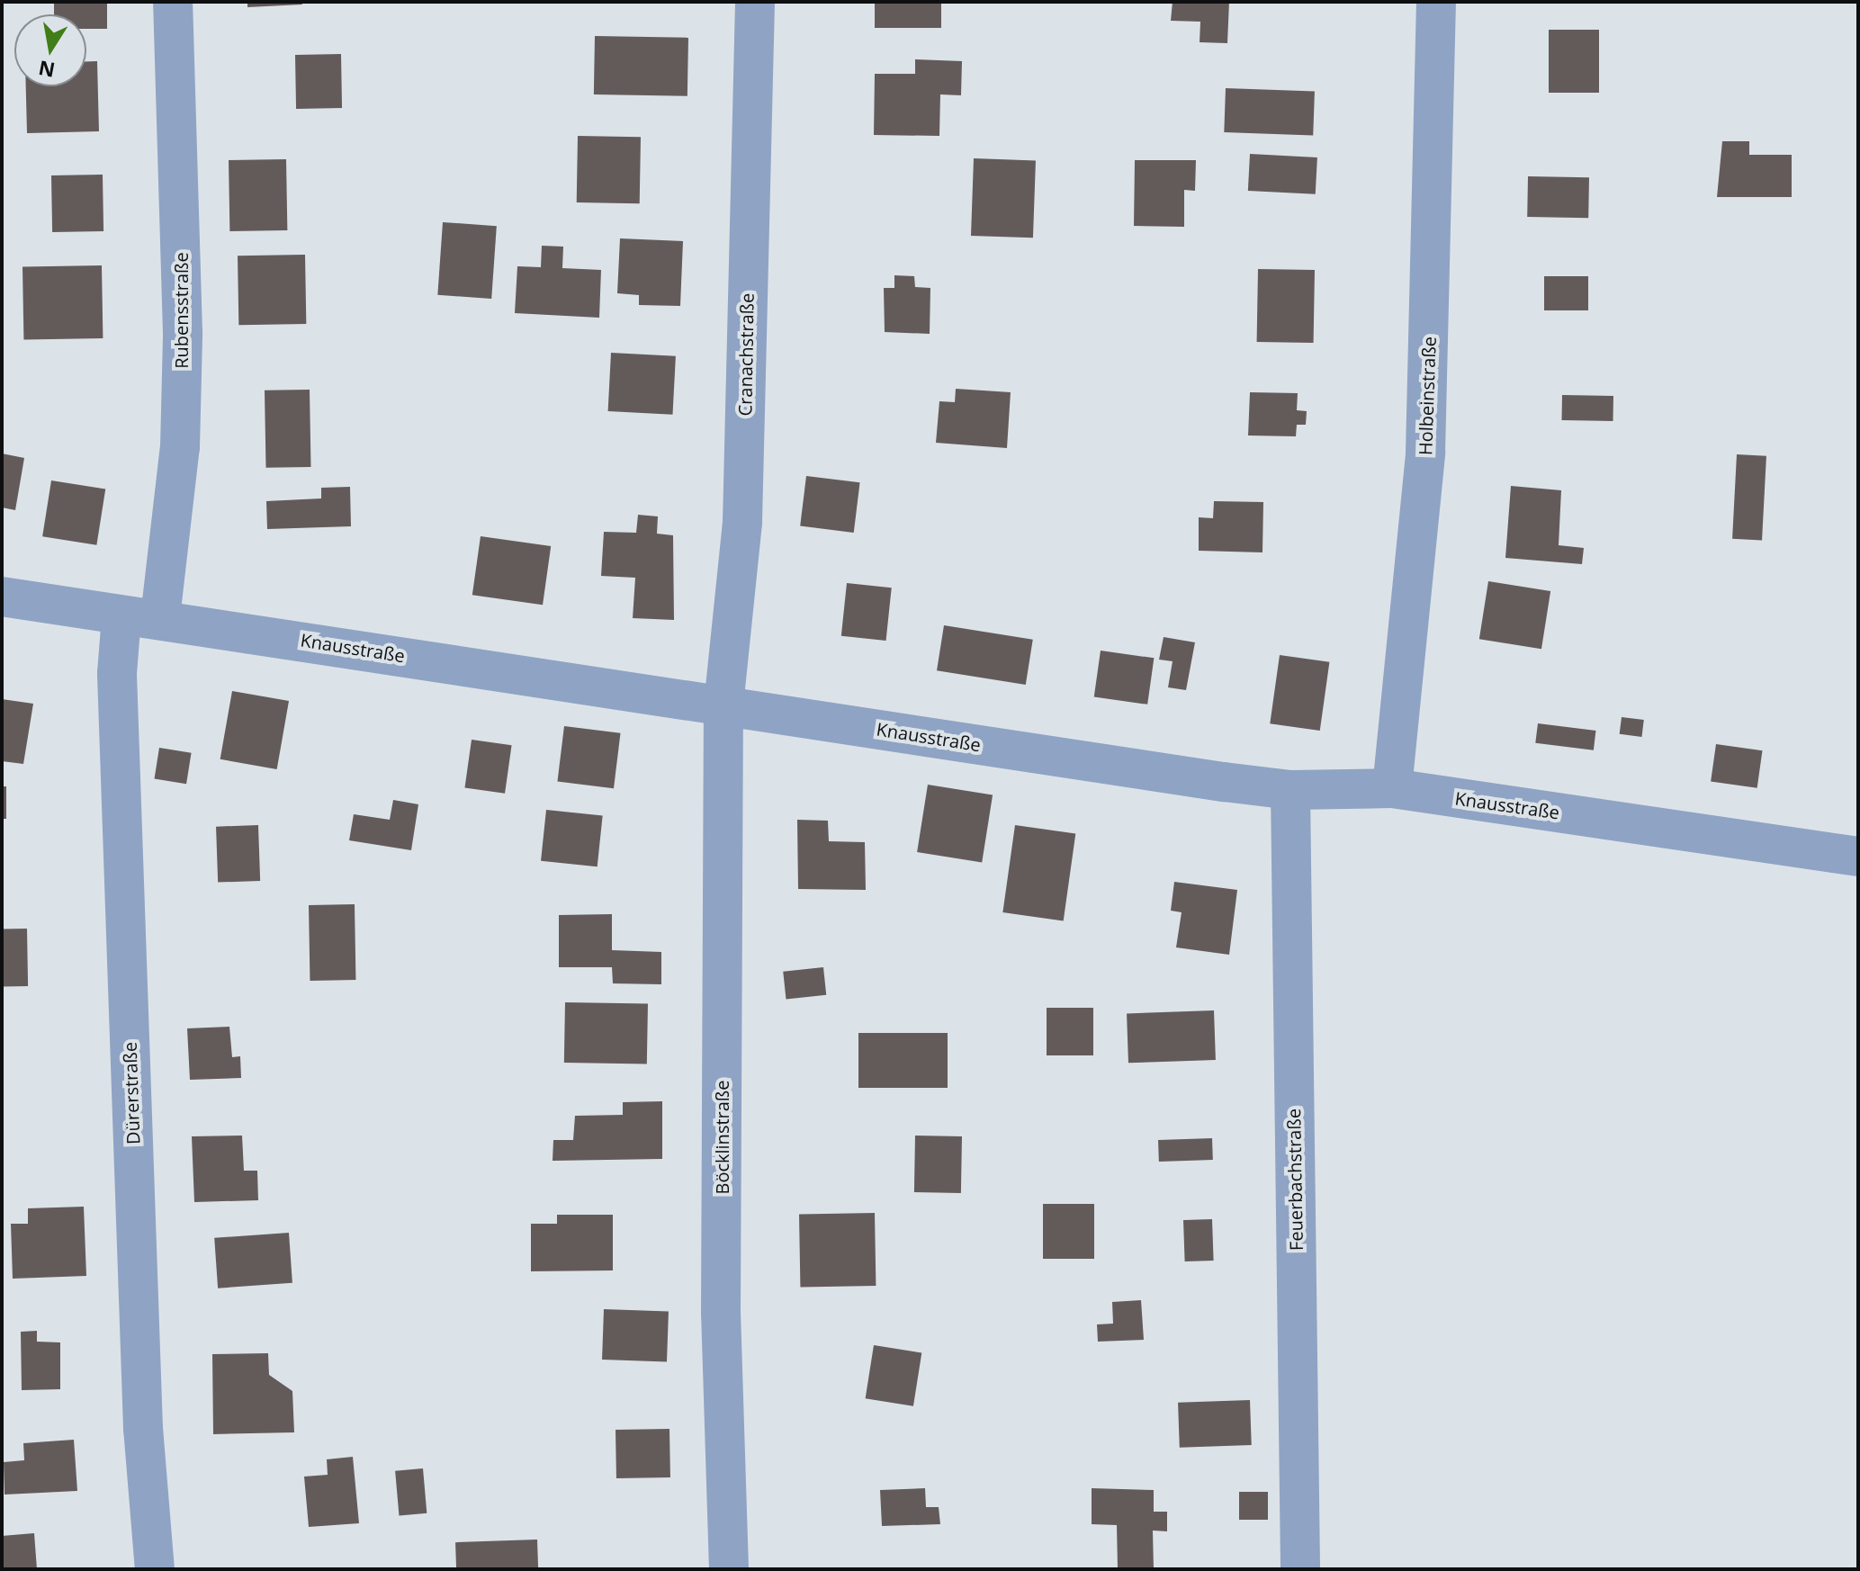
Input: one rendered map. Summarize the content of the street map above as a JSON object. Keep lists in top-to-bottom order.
{
  "streets": {
    "street": [
      "Rubensstraße",
      "Cranachstraße",
      "Holbeinstraße",
      "Knausstraße",
      "Dürerstraße",
      "Böcklinstraße",
      "Feuerbachstraße"
    ]
  },
  "crossings": [
    ["Rubensstraße", "Knausstraße"],
    ["Cranachstraße", "Knausstraße"],
    ["Cranachstraße", "Böcklinstraße"],
    ["Holbeinstraße", "Knausstraße"],
    ["Knausstraße", "Dürerstraße"],
    ["Knausstraße", "Böcklinstraße"],
    ["Knausstraße", "Feuerbachstraße"]
  ],
  "north": "bottom"
}
